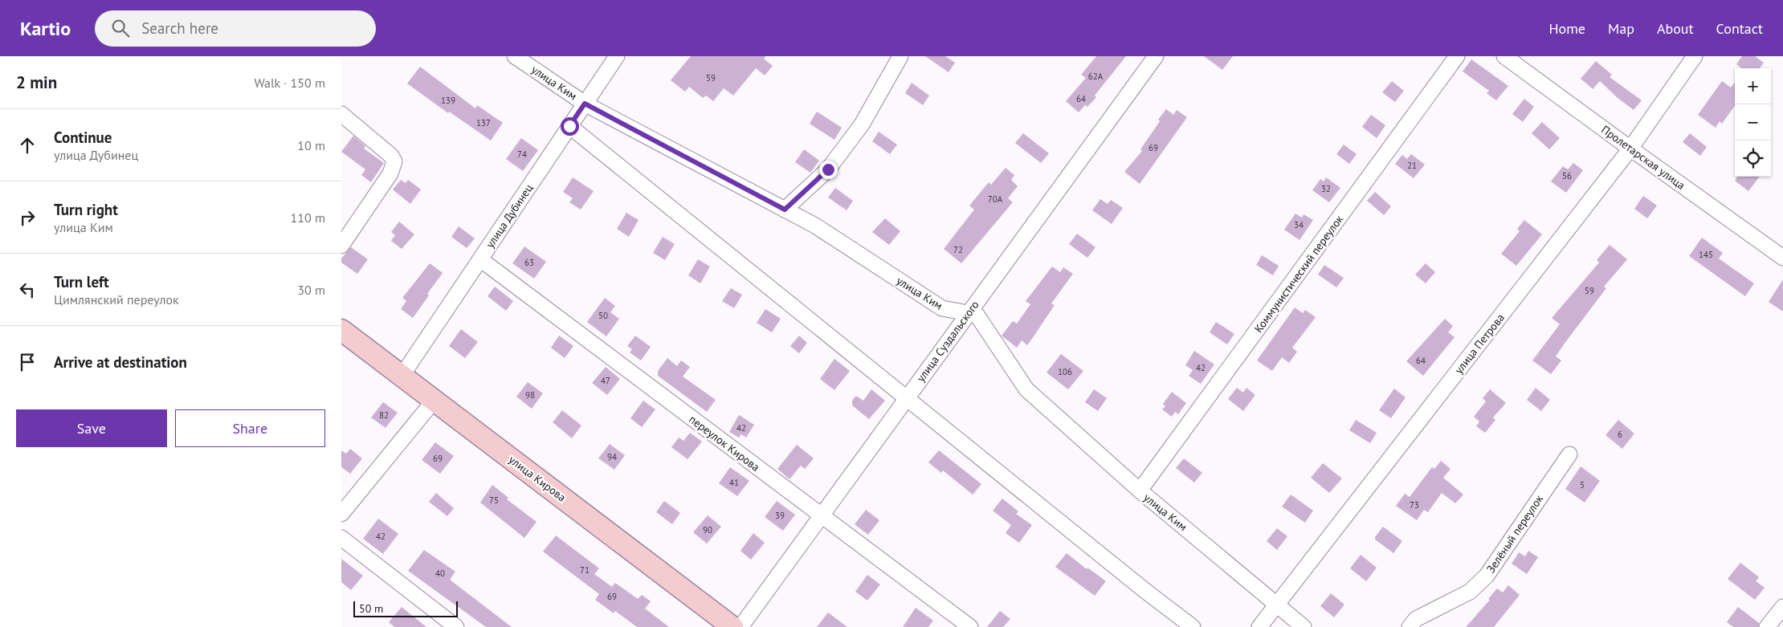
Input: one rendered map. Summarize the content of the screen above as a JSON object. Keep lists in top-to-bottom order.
{
  "streets": {
    "street": [
      "улица Ким",
      "Пролетарская улица",
      "улица Дубинец",
      "Коммунистический переулок",
      "улица Суздальского",
      "улица Петрова",
      "переулок Кирова",
      "улица Кирова",
      "Зелёный переулок"
    ]
  },
  "crossings": [
    ["улица Ким", "улица Дубинец"],
    ["улица Ким", "Коммунистический переулок"],
    ["улица Ким", "улица Суздальского"],
    ["улица Ким", "улица Петрова"],
    ["Пролетарская улица", "улица Петрова"],
    ["улица Дубинец", "переулок Кирова"],
    ["улица Дубинец", "улица Кирова"],
    ["улица Суздальского", "переулок Кирова"]
  ],
  "house_numbers": [
    "62А",
    "59",
    "64",
    "139",
    "137",
    "69",
    "74",
    "21",
    "56",
    "32",
    "70А",
    "34",
    "72",
    "145",
    "63",
    "59",
    "50",
    "64",
    "42",
    "106",
    "47",
    "98",
    "82",
    "42",
    "6",
    "94",
    "69",
    "41",
    "5",
    "75",
    "73",
    "39",
    "90",
    "42",
    "71",
    "40",
    "69"
  ],
  "scale_bar": "50 m",
  "page": {
    "header": "Kartio",
    "search": "Search here",
    "nav": [
      "Home",
      "Map",
      "About",
      "Contact"
    ],
    "heading": ["2 min", "Walk · 150 m"],
    "map_buttons": ["+", "−"],
    "list": [
      ["Continue", "улица Дубинец", "10 m"],
      ["Turn right", "улица Ким", "110 m"],
      ["Turn left", "Цимлянский переулок", "30 m"],
      "Arrive at destination"
    ],
    "buttons": ["Save", "Share"],
    "scale": "50 m"
  }
}
